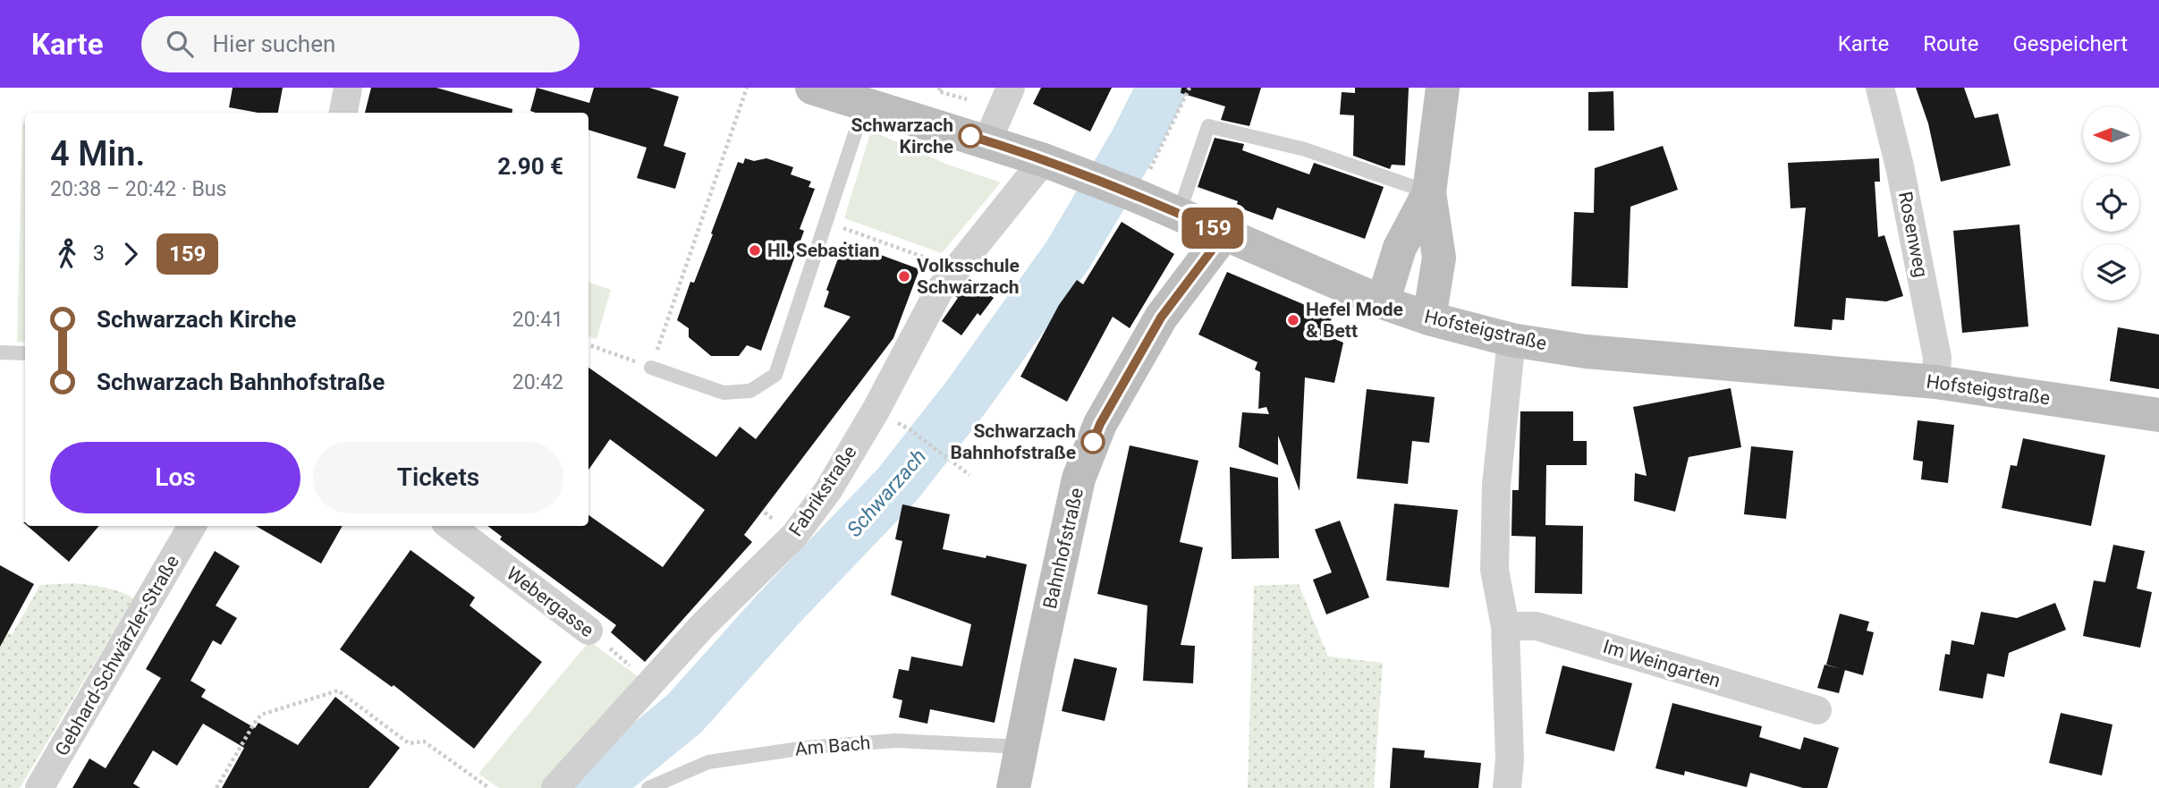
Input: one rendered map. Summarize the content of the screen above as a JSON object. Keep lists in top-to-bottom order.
{
  "streets": {
    "main road": ["Hofsteigstraße", "Bahnhofstraße"],
    "street": [
      "Rosenweg",
      "Fabrikstraße",
      "Webergasse",
      "Gebhard-Schwärzler-Straße",
      "Im Weingarten"
    ],
    "lane": ["Am Bach"]
  },
  "crossings": [
    ["Rosenweg", "Hofsteigstraße"],
    ["Hofsteigstraße", "Fabrikstraße"],
    ["Hofsteigstraße", "Bahnhofstraße"],
    ["Fabrikstraße", "Webergasse"],
    ["Bahnhofstraße", "Am Bach"]
  ],
  "water": ["Schwarzach"],
  "places": [
    "Schwarzach Kirche",
    "Hl. Sebastian",
    "Volksschule Schwarzach",
    "Hefel Mode & Bett",
    "Schwarzach Bahnhofstraße"
  ],
  "lines": ["bus line 159"],
  "north": "left",
  "page": {
    "header": "Karte",
    "search": "Hier suchen",
    "nav": ["Karte", "Route", "Gespeichert"],
    "on_map": "159",
    "heading": ["4 Min.", "20:38 – 20:42 · Bus", "2.90 €"],
    "legs": ["3", "159"],
    "list": [
      {
        "name": "Schwarzach Kirche",
        "value": "20:41"
      },
      {
        "name": "Schwarzach Bahnhofstraße",
        "value": "20:42"
      }
    ],
    "buttons": ["Los", "Tickets"]
  }
}
